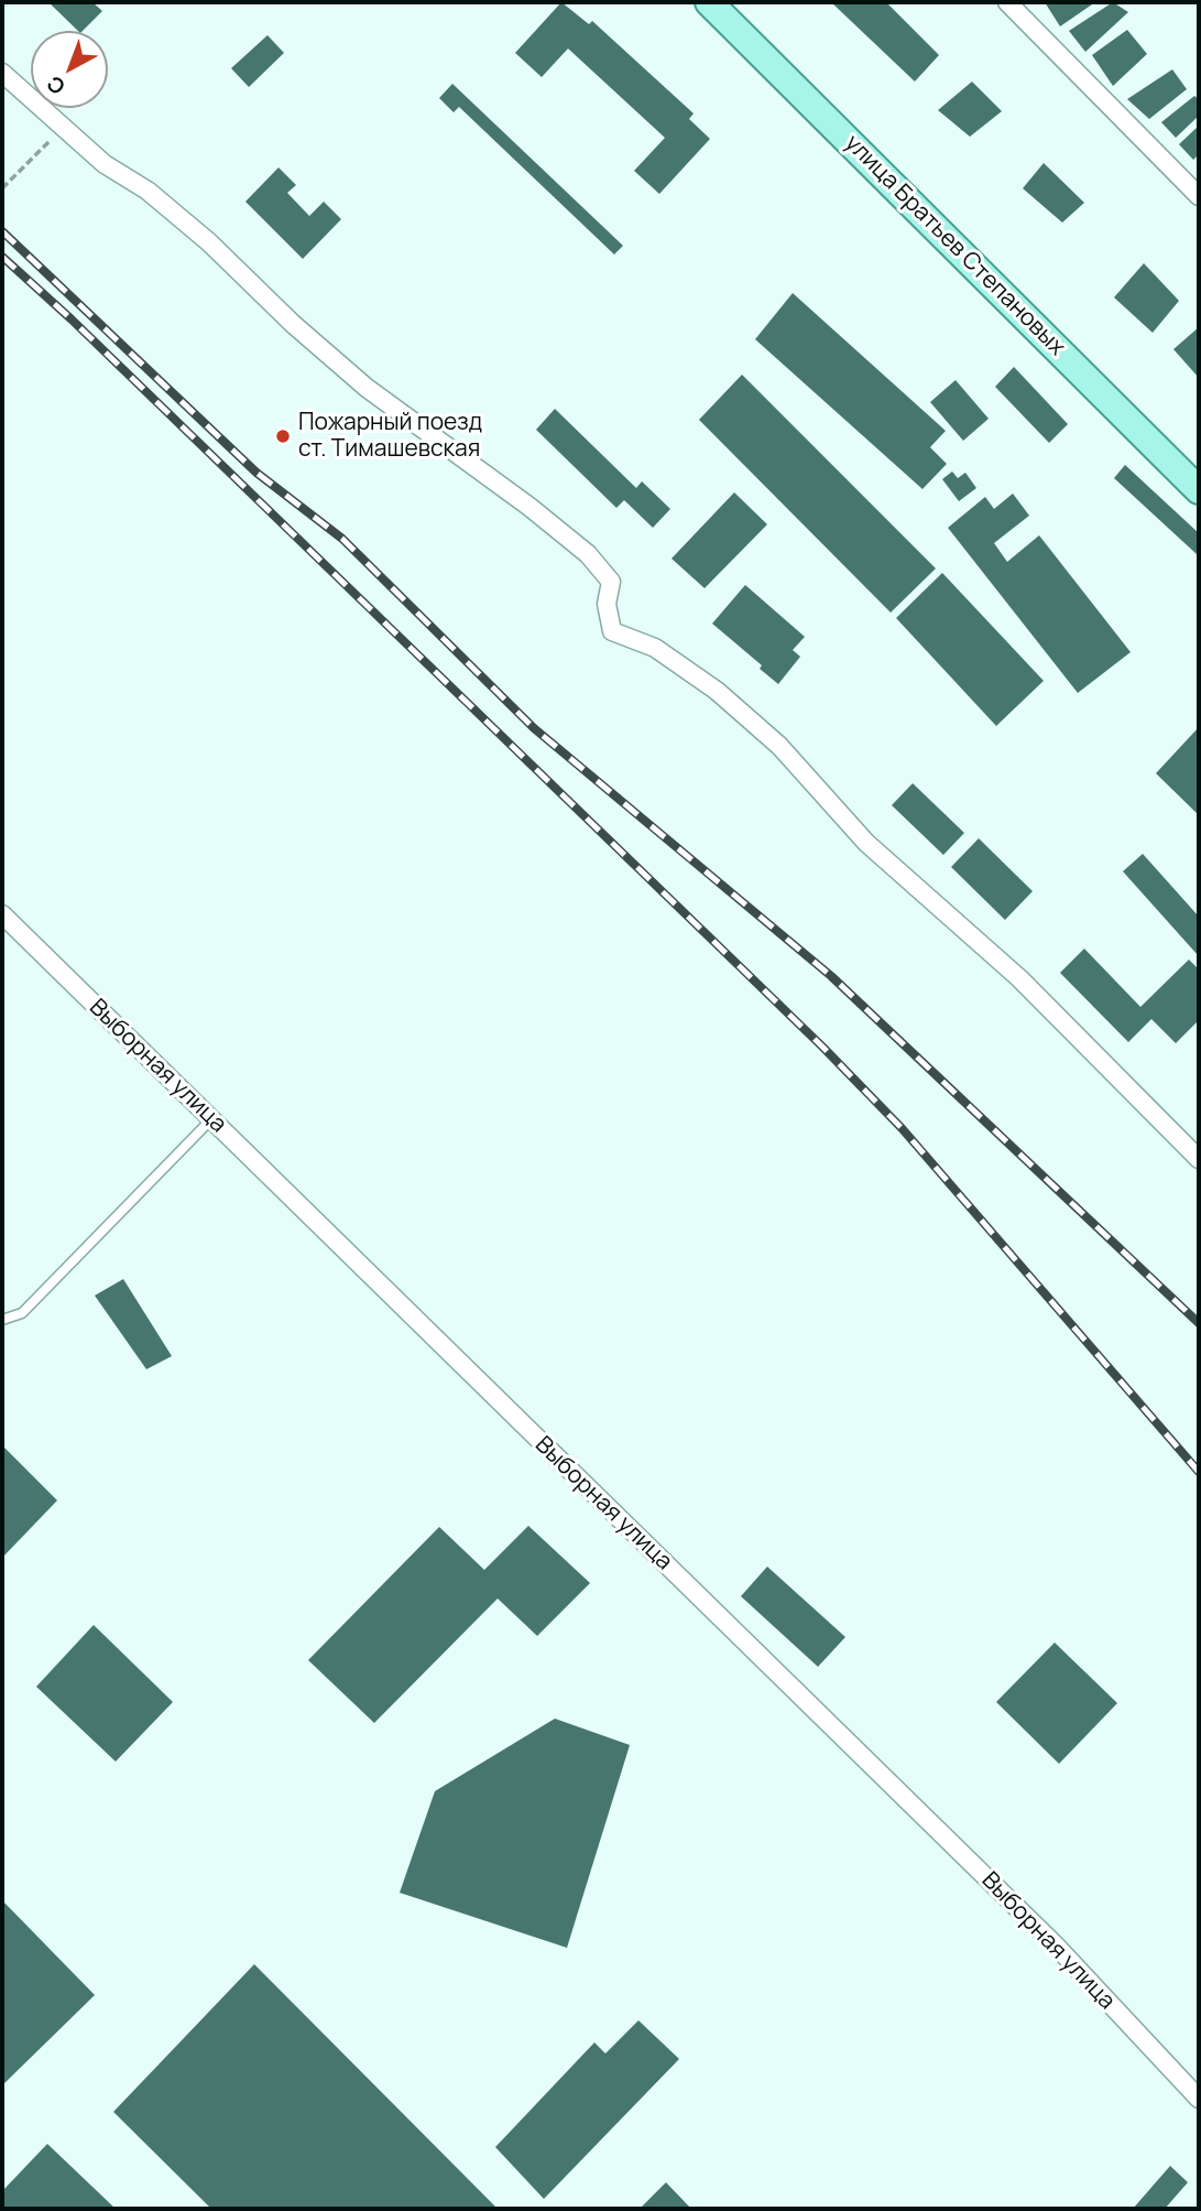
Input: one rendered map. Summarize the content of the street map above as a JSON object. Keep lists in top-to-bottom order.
{
  "streets": {
    "main road": ["улица Братьев Степановых"],
    "street": ["Выборная улица"]
  },
  "places": ["Пожарный поезд ст. Тимашевская"],
  "north": "bottom left"
}
